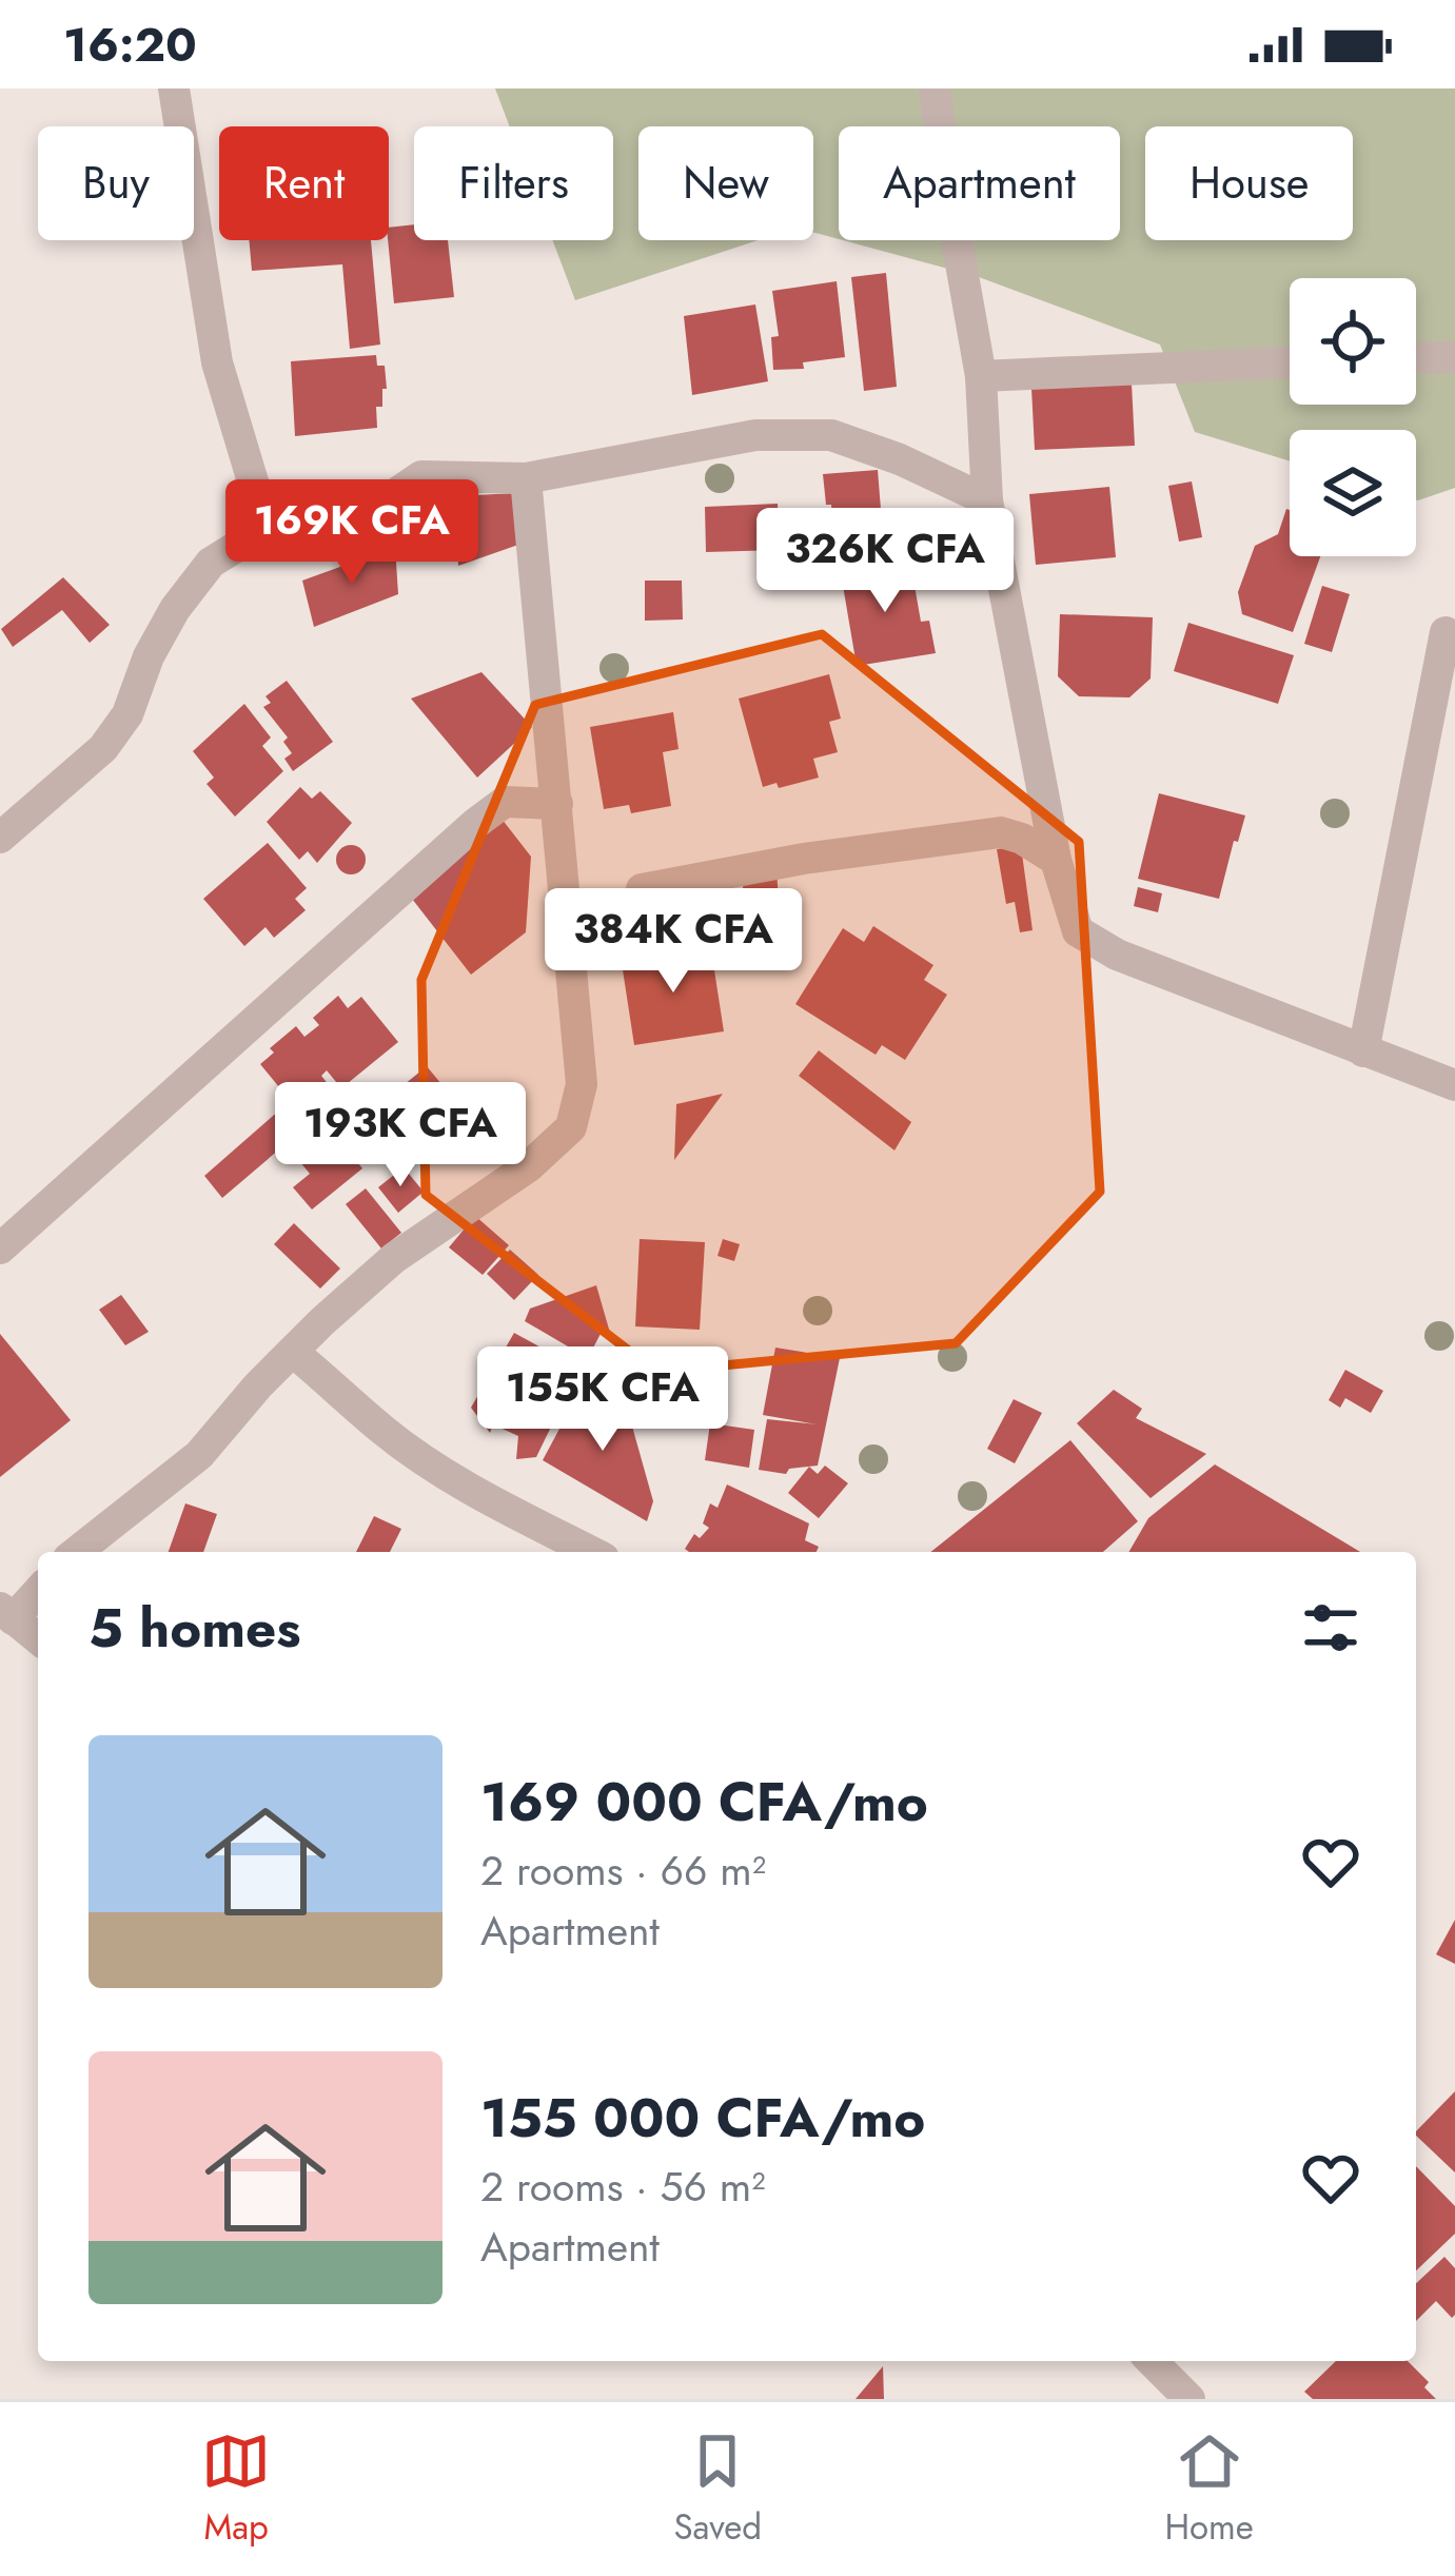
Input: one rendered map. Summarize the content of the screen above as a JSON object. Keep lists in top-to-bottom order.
{
  "page": {
    "status": "16:20",
    "chip": [
      "Buy",
      "Rent",
      "Filters",
      "New",
      "Apartment",
      "House"
    ],
    "price": [
      "169K CFA",
      "326K CFA",
      "384K CFA",
      "193K CFA",
      "155K CFA"
    ],
    "heading": "5 homes",
    "list": [
      {
        "name": "169 000 CFA/mo",
        "note": "2 rooms · 66 m² · Apartment"
      },
      {
        "name": "155 000 CFA/mo",
        "note": "2 rooms · 56 m² · Apartment"
      }
    ],
    "tabs": ["Map", "Saved", "Home"]
  }
}
